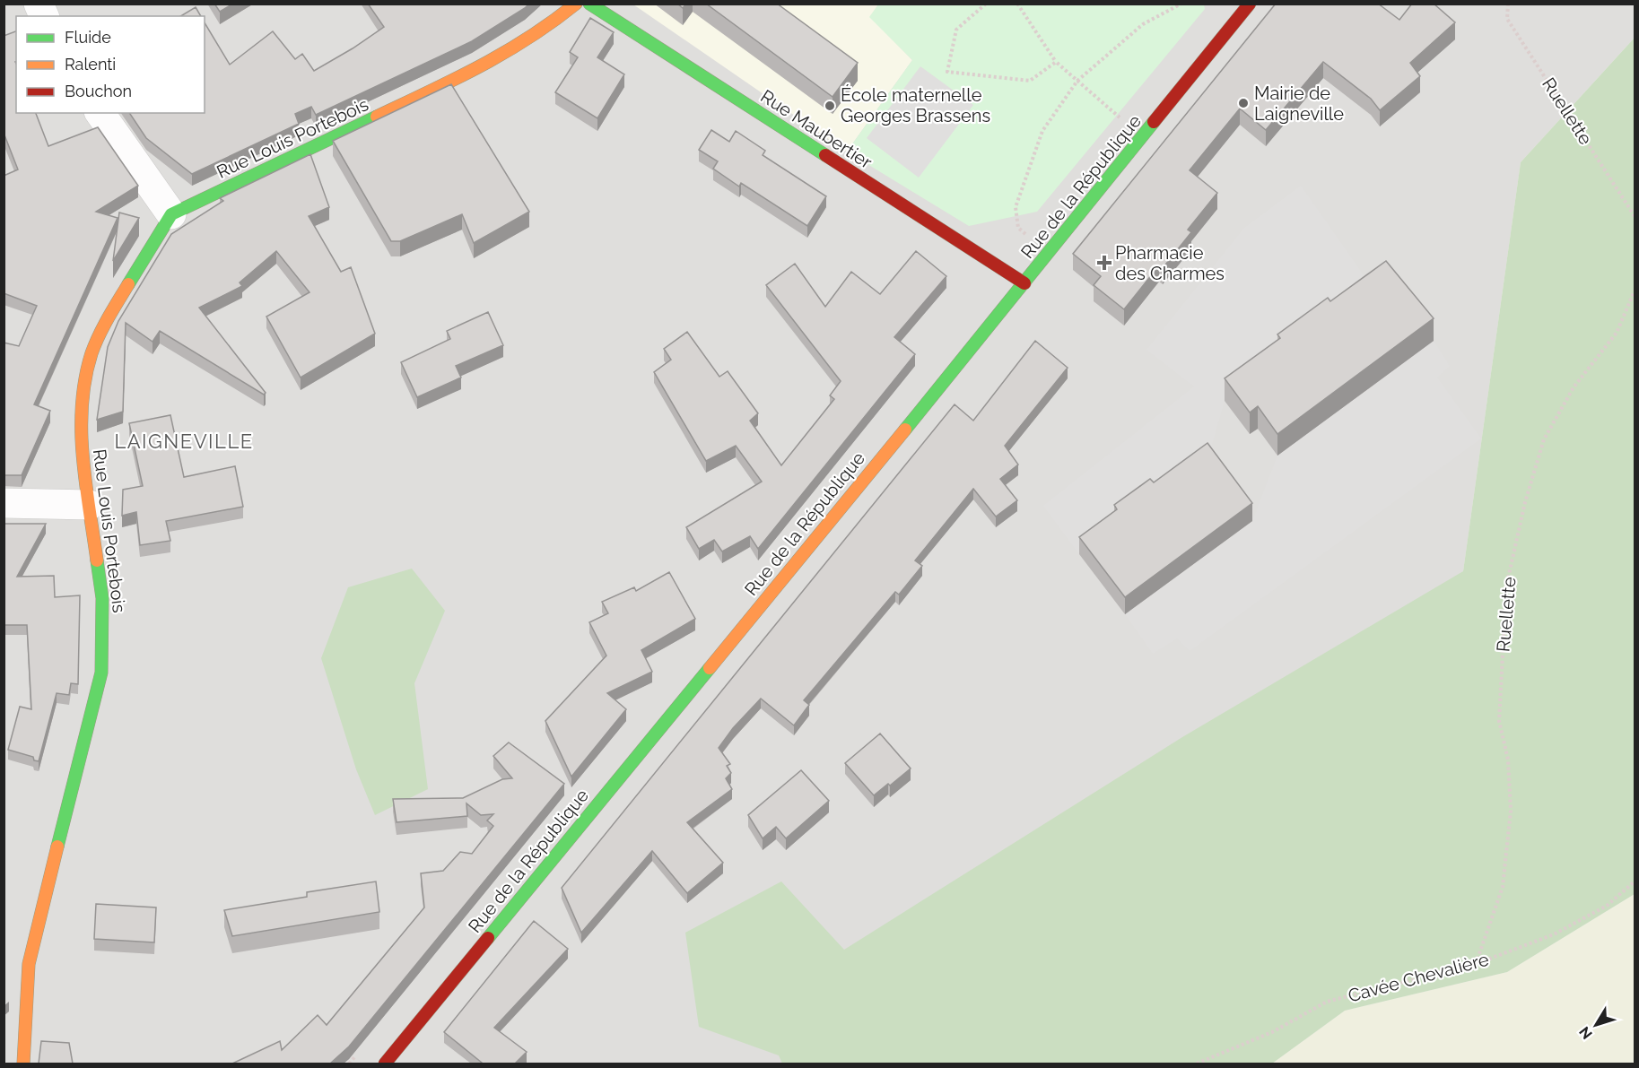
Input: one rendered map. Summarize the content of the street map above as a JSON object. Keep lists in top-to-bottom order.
{
  "streets": {
    "street": ["Rue Maubertier", "Rue Louis Portebois", "Rue de la République"],
    "path": ["Ruellette", "Cavée Chevalière"]
  },
  "crossings": [
    ["Ruellette", "Cavée Chevalière"],
    ["Rue Maubertier", "Rue de la République"]
  ],
  "districts": ["LAIGNEVILLE"],
  "places": {
    "other": ["Mairie de Laigneville", "École maternelle Georges Brassens"],
    "health": ["Pharmacie des Charmes"]
  },
  "legend": ["Fluide", "Ralenti", "Bouchon"],
  "north": "bottom left"
}
